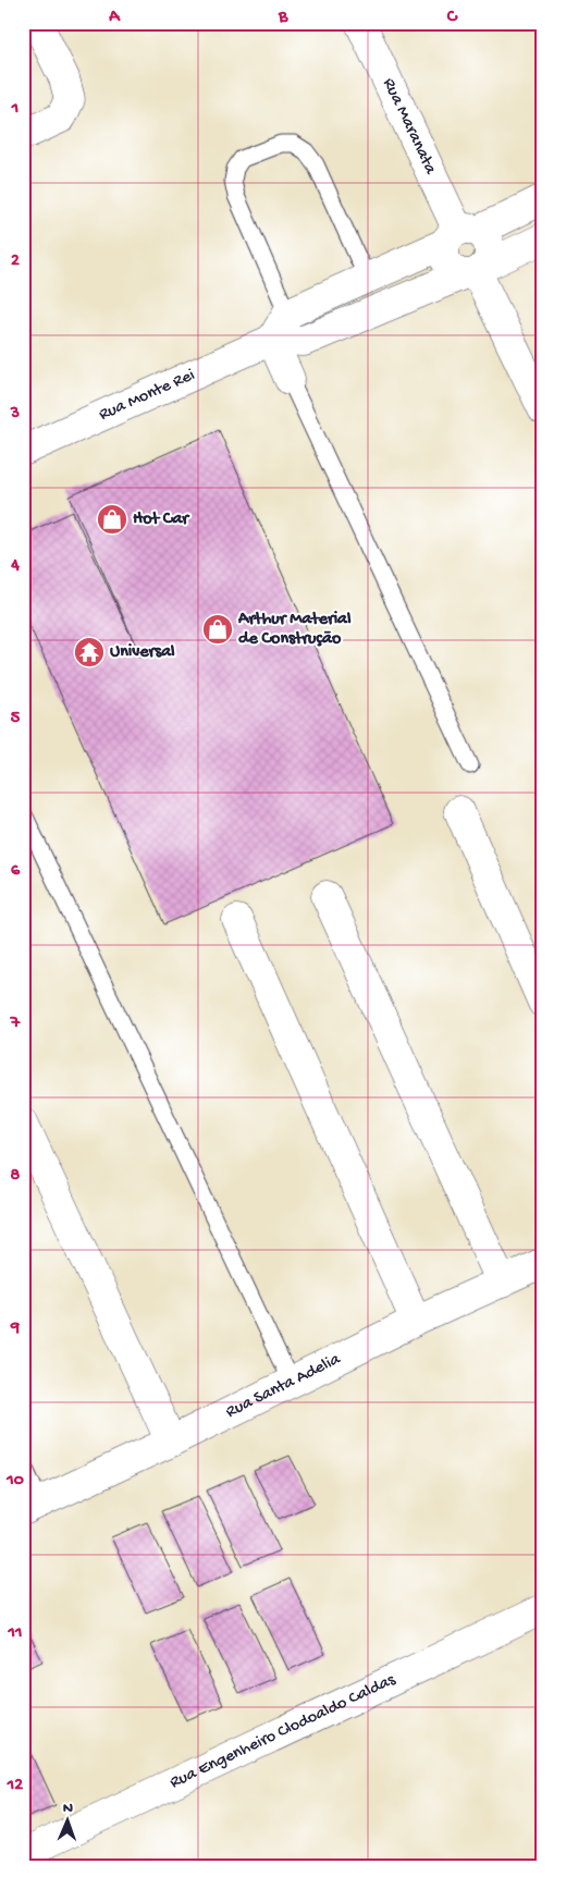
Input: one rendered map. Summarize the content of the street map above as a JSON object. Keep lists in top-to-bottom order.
{
  "streets": {
    "street": [
      "Rua Maranata",
      "Rua Monte Rei",
      "Rua Santa Adelia",
      "Rua Engenheiro Clodoaldo Caldas"
    ]
  },
  "crossings": [
    ["Rua Maranata", "Rua Monte Rei"]
  ],
  "places": {
    "shop": ["Hot Car", "Arthur Material de Construção"],
    "temple": ["Universal"]
  },
  "north": "top",
  "grid": {
    "columns": ["A", "B", "C"],
    "rows": [
      "1",
      "2",
      "3",
      "4",
      "5",
      "6",
      "7",
      "8",
      "9",
      "10",
      "11",
      "12"
    ]
  }
}
